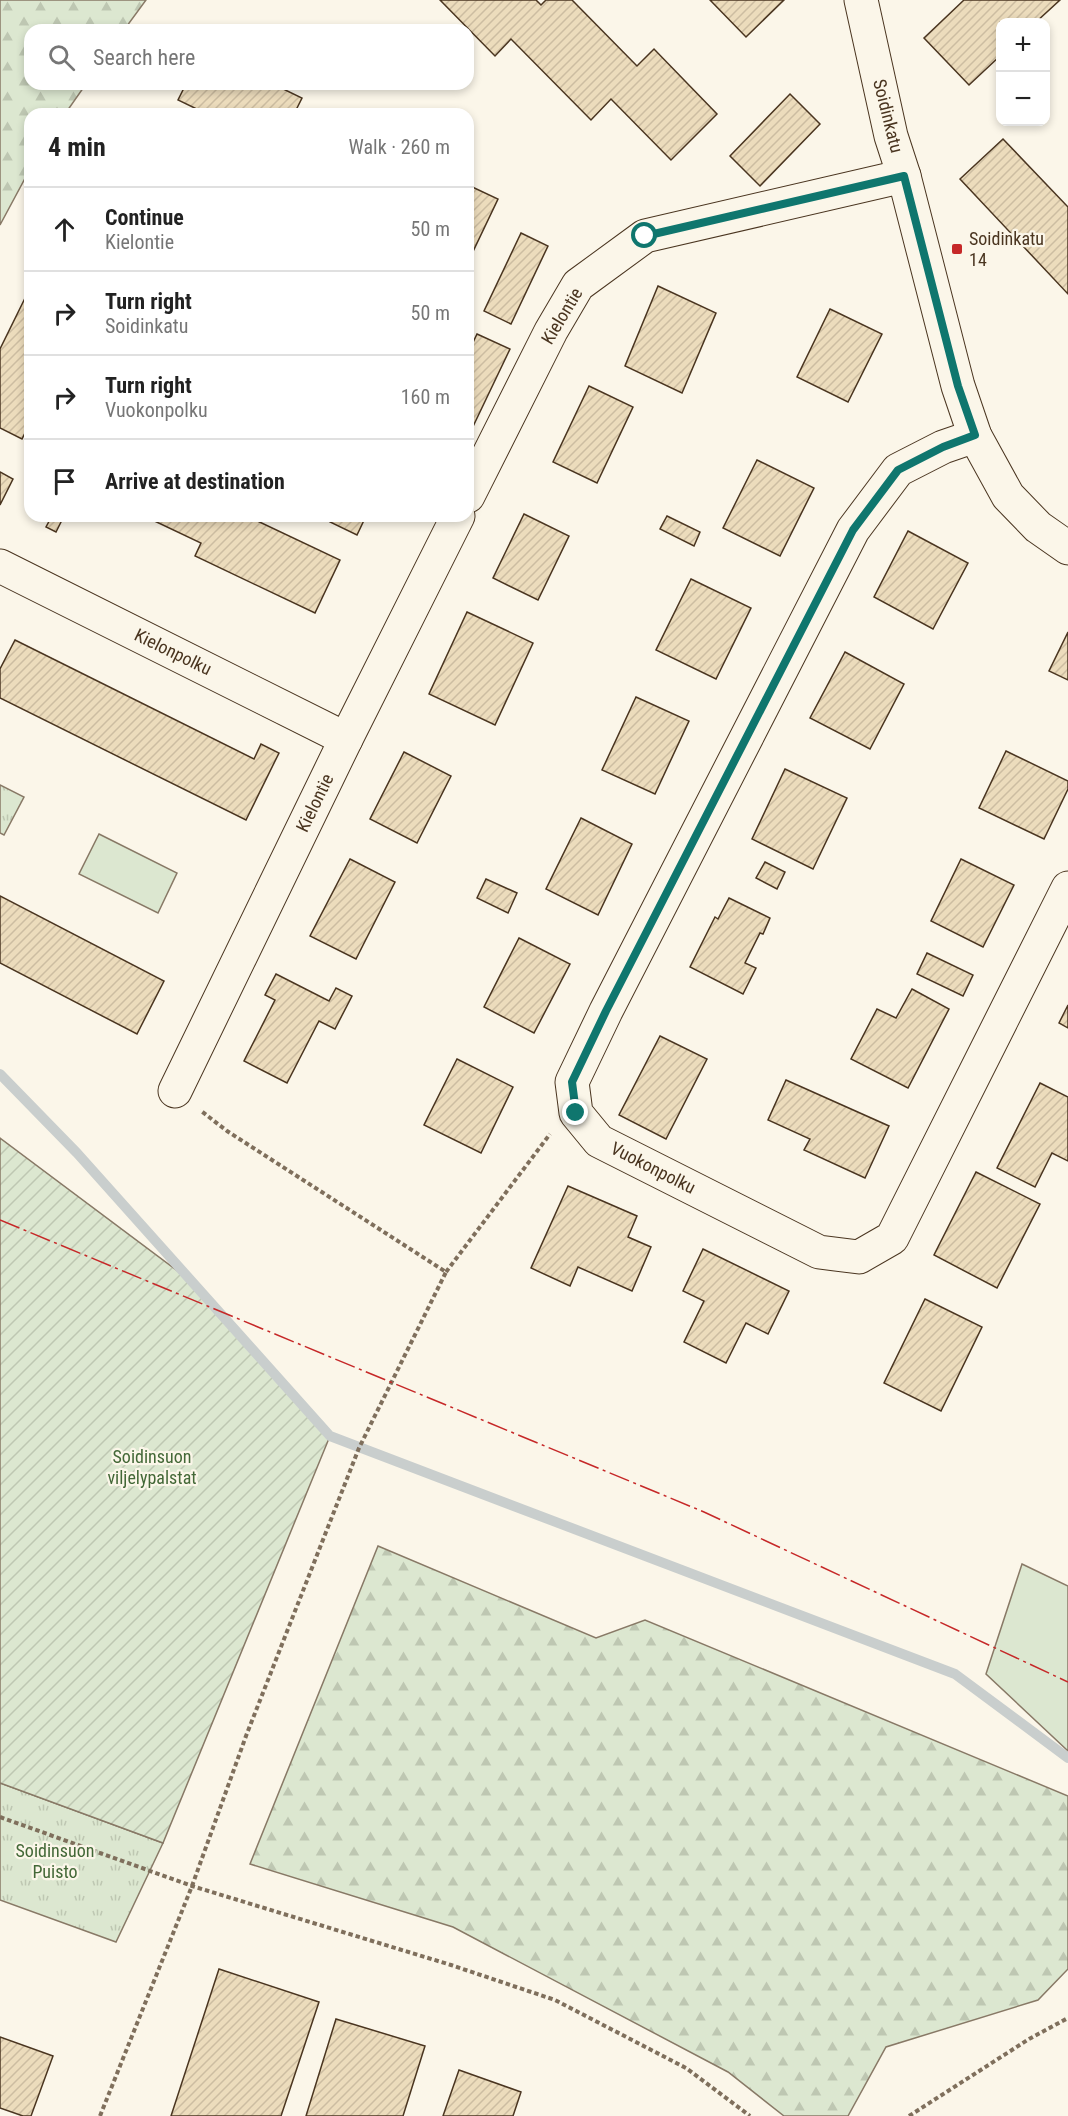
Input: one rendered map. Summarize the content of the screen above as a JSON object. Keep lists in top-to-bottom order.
{
  "streets": {
    "street": [
      "Soidinkatu",
      "Kielontie",
      "Kielonpolku",
      "Vuokonpolku"
    ]
  },
  "crossings": [
    ["Soidinkatu", "Kielontie"],
    ["Kielontie", "Kielonpolku"]
  ],
  "parks": ["Soidinsuon viljelypalstat", "Soidinsuon Puisto"],
  "places": {
    "transit": ["Soidinkatu 14"]
  },
  "page": {
    "map_buttons": ["+", "−"],
    "search": "Search here",
    "heading": ["4 min", "Walk · 260 m"],
    "list": [
      ["Continue", "Kielontie", "50 m"],
      ["Turn right", "Soidinkatu", "50 m"],
      ["Turn right", "Vuokonpolku", "160 m"],
      "Arrive at destination"
    ]
  }
}
